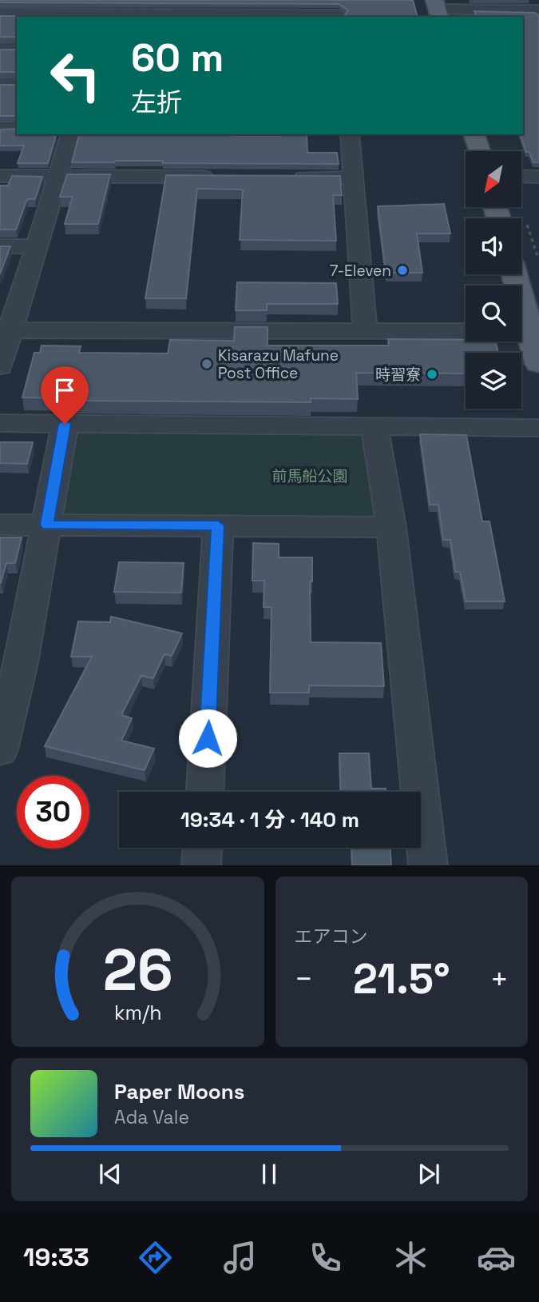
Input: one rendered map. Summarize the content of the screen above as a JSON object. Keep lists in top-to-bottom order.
{
  "parks": ["前馬船公園"],
  "places": ["7-Eleven", "Kisarazu Mafune Post Office", "時習寮"],
  "north": "bottom left",
  "page": {
    "turn": ["60 m", "左折"],
    "limit": "30",
    "trip": "19:34 · 1 分 · 140 m",
    "tile": "エアコン",
    "heat": ["−", "21.5°", "+"],
    "song": ["Paper Moons", "Ada Vale"],
    "tabs": "19:33",
    "gauge": ["26", "km/h"]
  }
}
